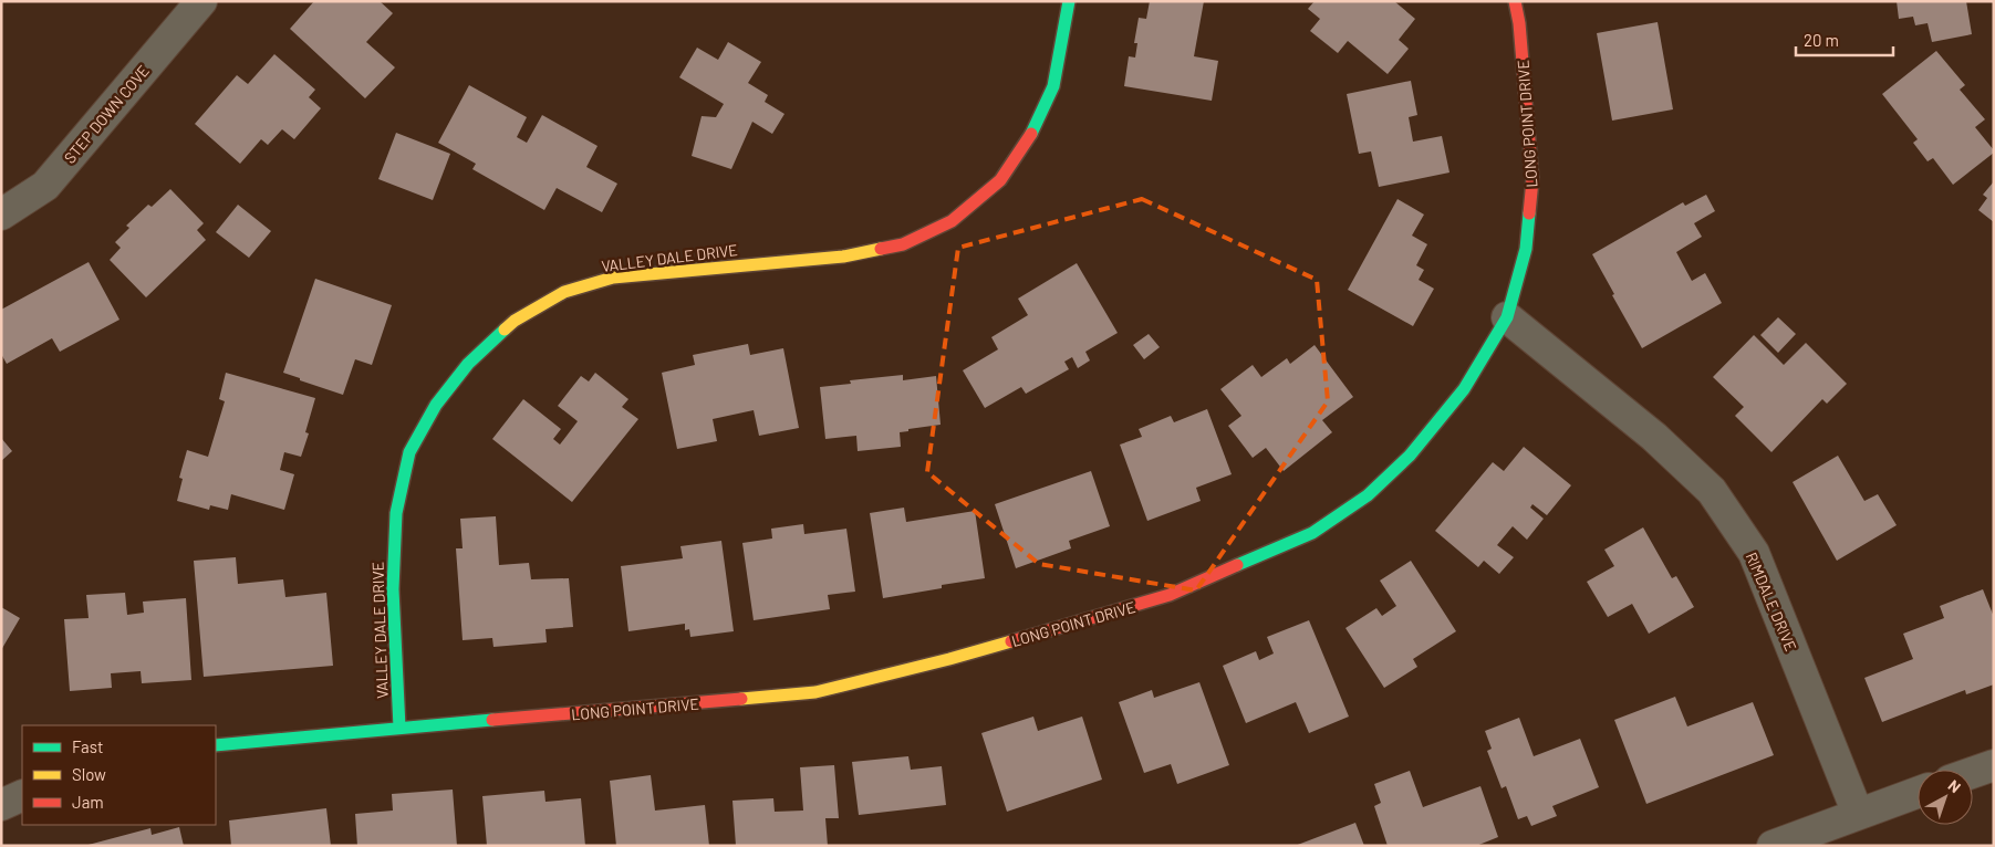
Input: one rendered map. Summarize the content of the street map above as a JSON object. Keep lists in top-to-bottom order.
{
  "streets": {
    "street": [
      "STEP DOWN COVE",
      "LONG POINT DRIVE",
      "VALLEY DALE DRIVE",
      "RIMDALE DRIVE"
    ]
  },
  "crossings": [
    ["LONG POINT DRIVE", "VALLEY DALE DRIVE"],
    ["LONG POINT DRIVE", "RIMDALE DRIVE"]
  ],
  "legend": ["Fast", "Slow", "Jam"],
  "scale_bar": "20 m",
  "north": "top right"
}
